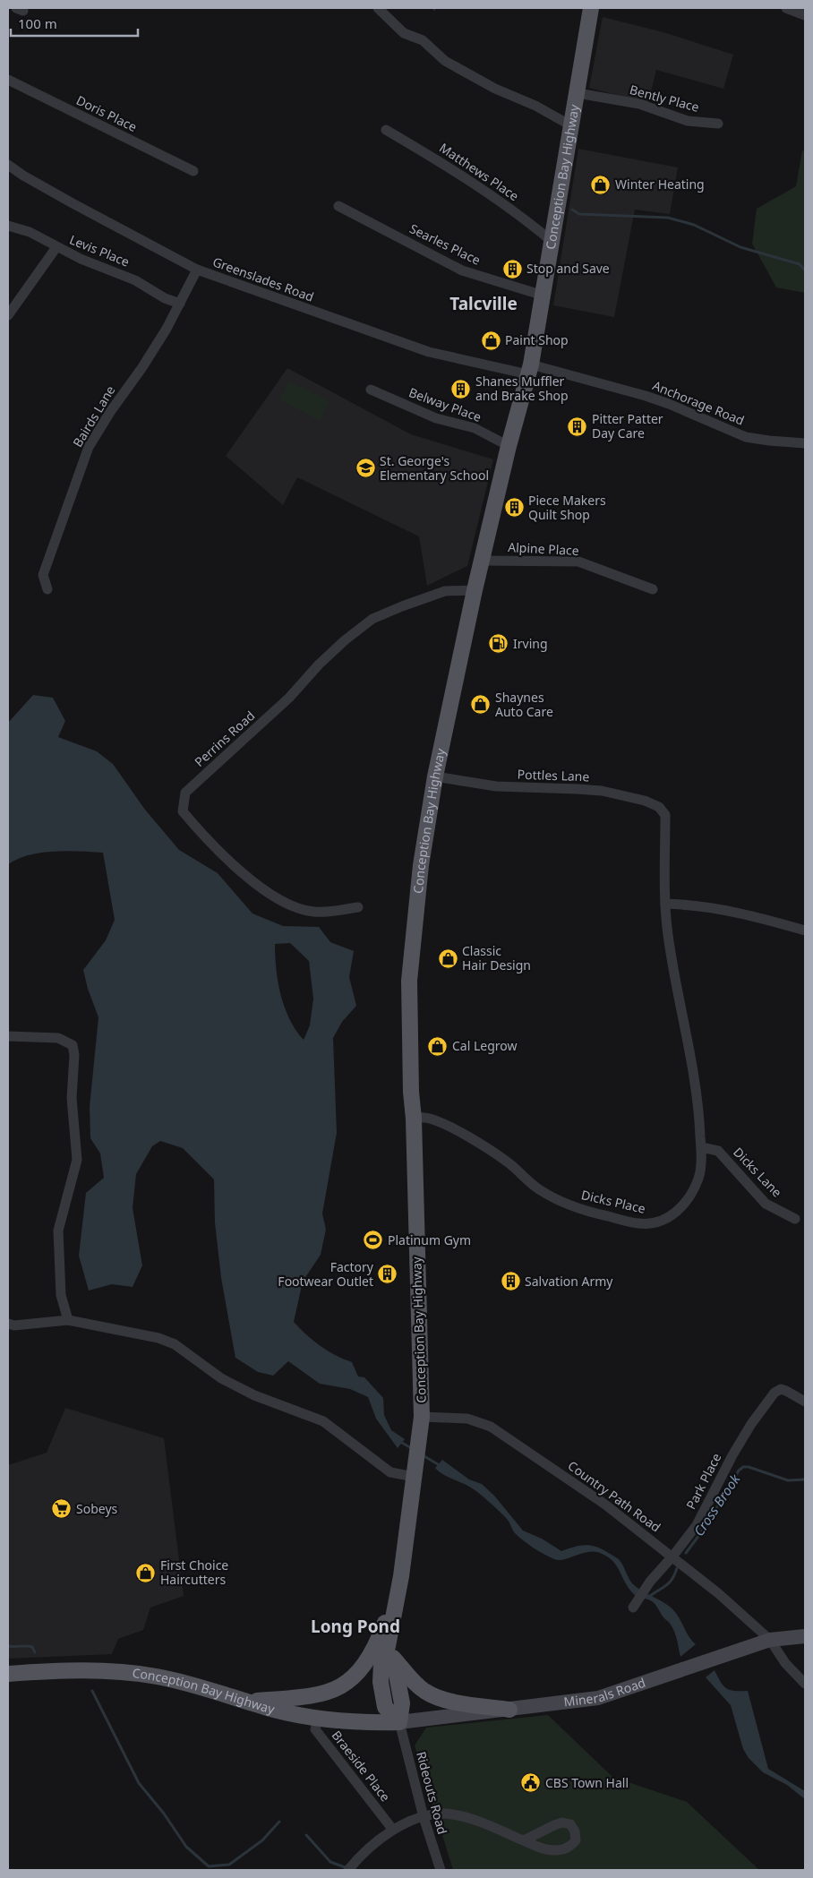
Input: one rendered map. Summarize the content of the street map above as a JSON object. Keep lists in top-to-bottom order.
{
  "streets": {
    "main road": ["Conception Bay Highway"],
    "street": [
      "Bently Place",
      "Doris Place",
      "Matthews Place",
      "Searles Place",
      "Levis Place",
      "Greenslades Road",
      "Anchorage Road",
      "Belway Place",
      "Bairds Lane",
      "Alpine Place",
      "Perrins Road",
      "Pottles Lane",
      "Dicks Lane",
      "Dicks Place",
      "Park Place",
      "Country Path Road",
      "Minerals Road",
      "Braeside Place",
      "Rideouts Road"
    ]
  },
  "crossings": [
    ["Bently Place", "Conception Bay Highway"],
    ["Matthews Place", "Conception Bay Highway"],
    ["Conception Bay Highway", "Searles Place"],
    ["Conception Bay Highway", "Greenslades Road"],
    ["Conception Bay Highway", "Anchorage Road"],
    ["Conception Bay Highway", "Belway Place"],
    ["Conception Bay Highway", "Alpine Place"],
    ["Conception Bay Highway", "Perrins Road"],
    ["Conception Bay Highway", "Pottles Lane"],
    ["Conception Bay Highway", "Dicks Place"],
    ["Conception Bay Highway", "Country Path Road"],
    ["Conception Bay Highway", "Minerals Road"],
    ["Conception Bay Highway", "Braeside Place"],
    ["Conception Bay Highway", "Rideouts Road"],
    ["Levis Place", "Bairds Lane"],
    ["Greenslades Road", "Anchorage Road"],
    ["Greenslades Road", "Bairds Lane"],
    ["Pottles Lane", "Dicks Place"],
    ["Dicks Lane", "Dicks Place"],
    ["Park Place", "Country Path Road"],
    ["Country Path Road", "Minerals Road"],
    ["Minerals Road", "Rideouts Road"]
  ],
  "districts": ["Talcville", "Long Pond"],
  "water": ["Cross Brook"],
  "places": {
    "shop": [
      "Winter Heating",
      "Paint Shop",
      "Shaynes Auto Care",
      "Classic Hair Design",
      "Cal Legrow",
      "First Choice Haircutters"
    ],
    "building": [
      "Stop and Save",
      "Shanes Muffler and Brake Shop",
      "Pitter Patter Day Care",
      "Piece Makers Quilt Shop",
      "Factory Footwear Outlet",
      "Salvation Army"
    ],
    "school or university": ["St. George's Elementary School"],
    "fuel station": ["Irving"],
    "sports": ["Platinum Gym"],
    "supermarket": ["Sobeys"],
    "public building": ["CBS Town Hall"]
  },
  "scale_bar": "100 m"
}
